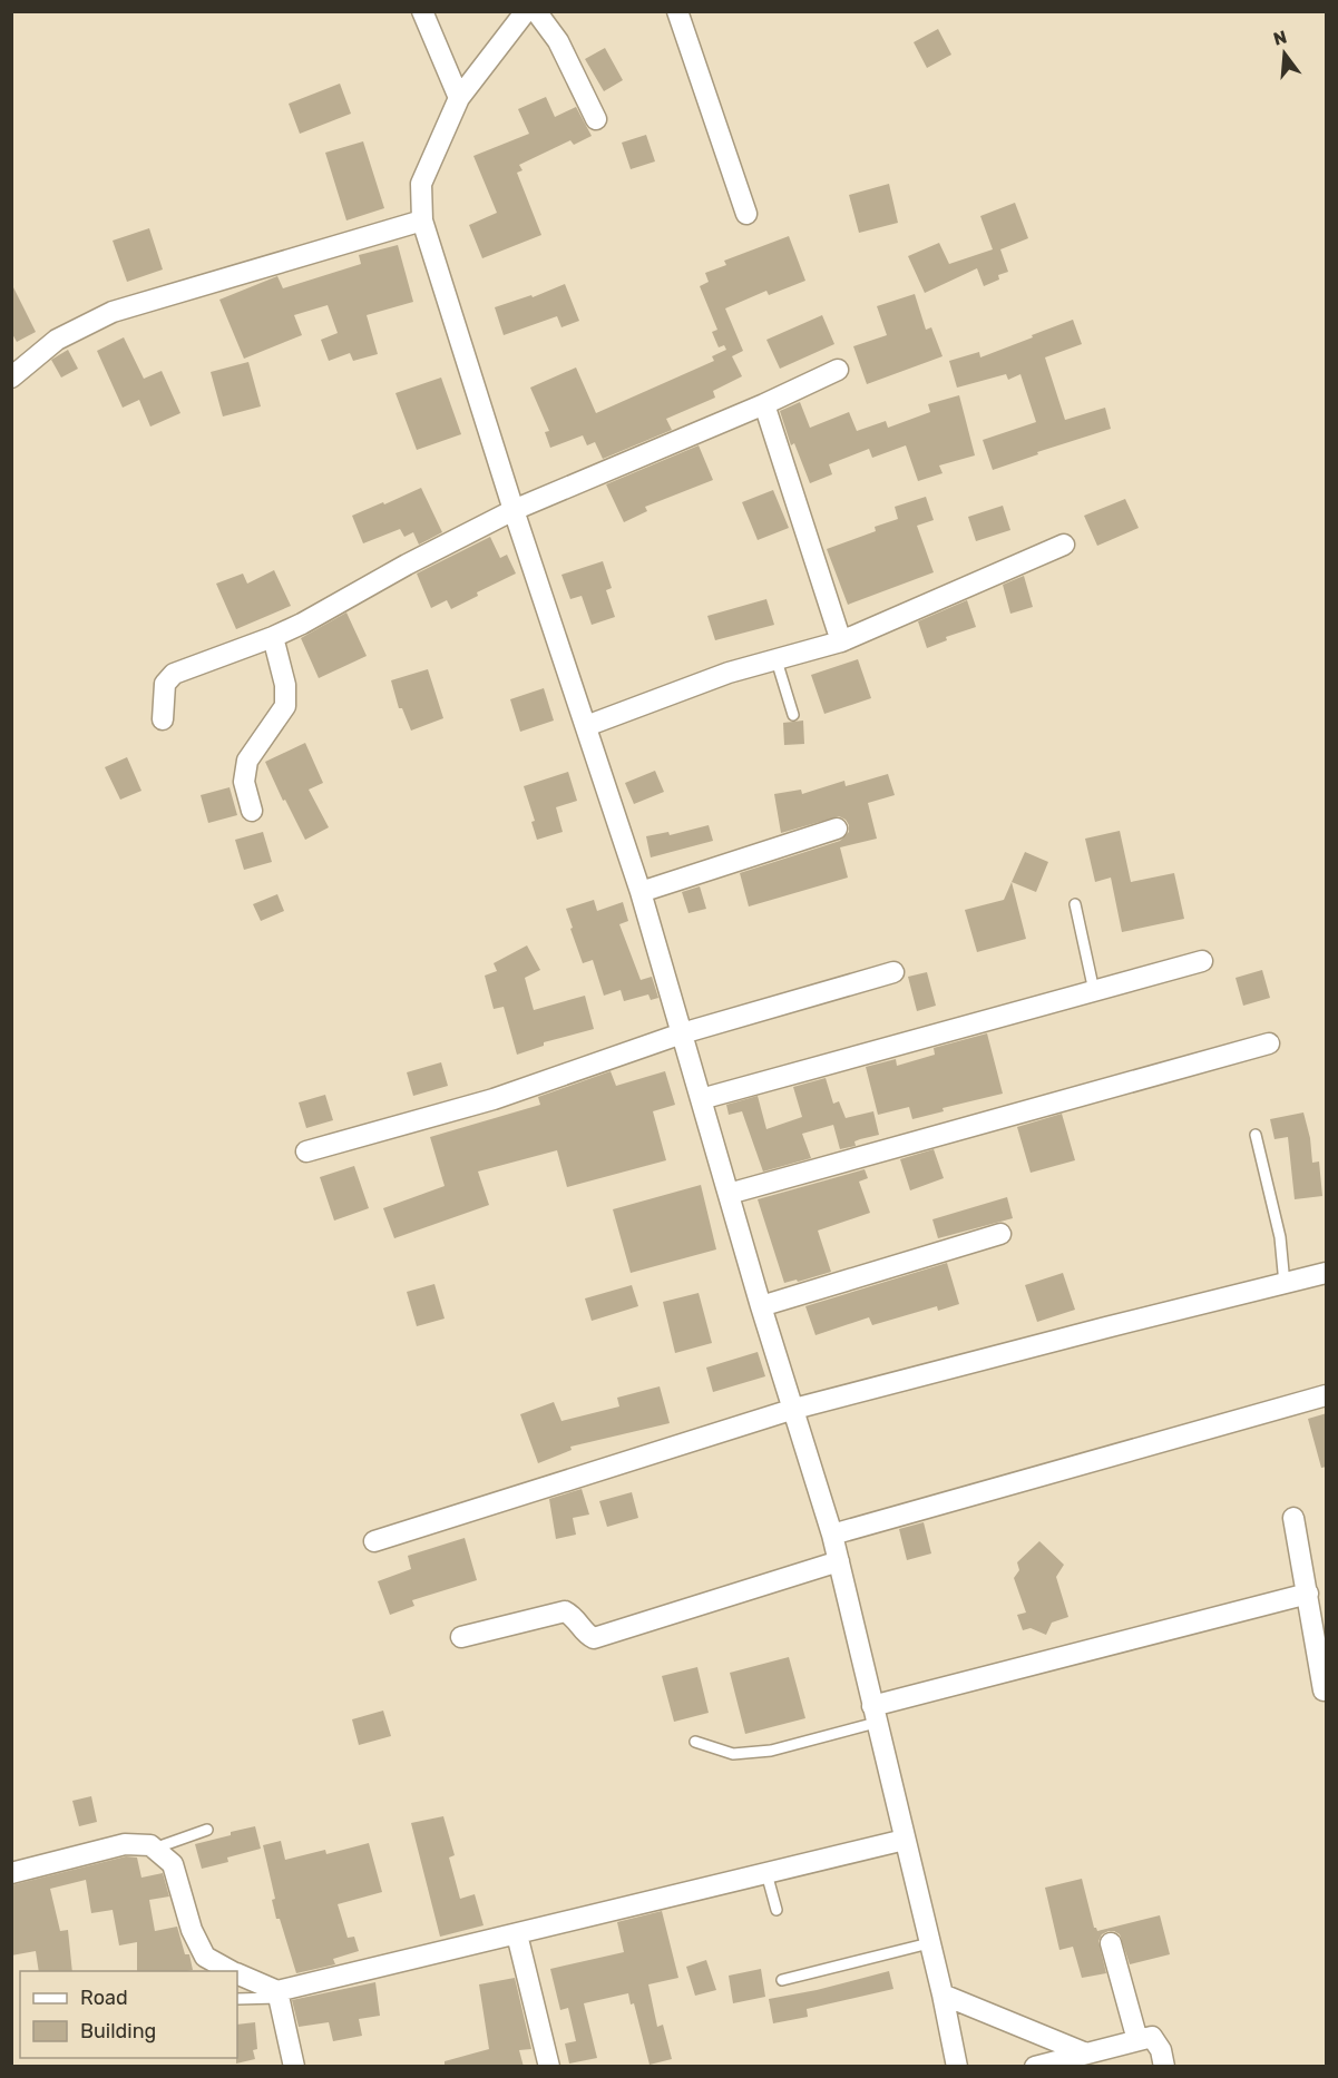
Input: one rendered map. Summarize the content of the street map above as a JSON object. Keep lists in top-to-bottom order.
{
  "legend": ["Road", "Building"],
  "north": "top"
}
